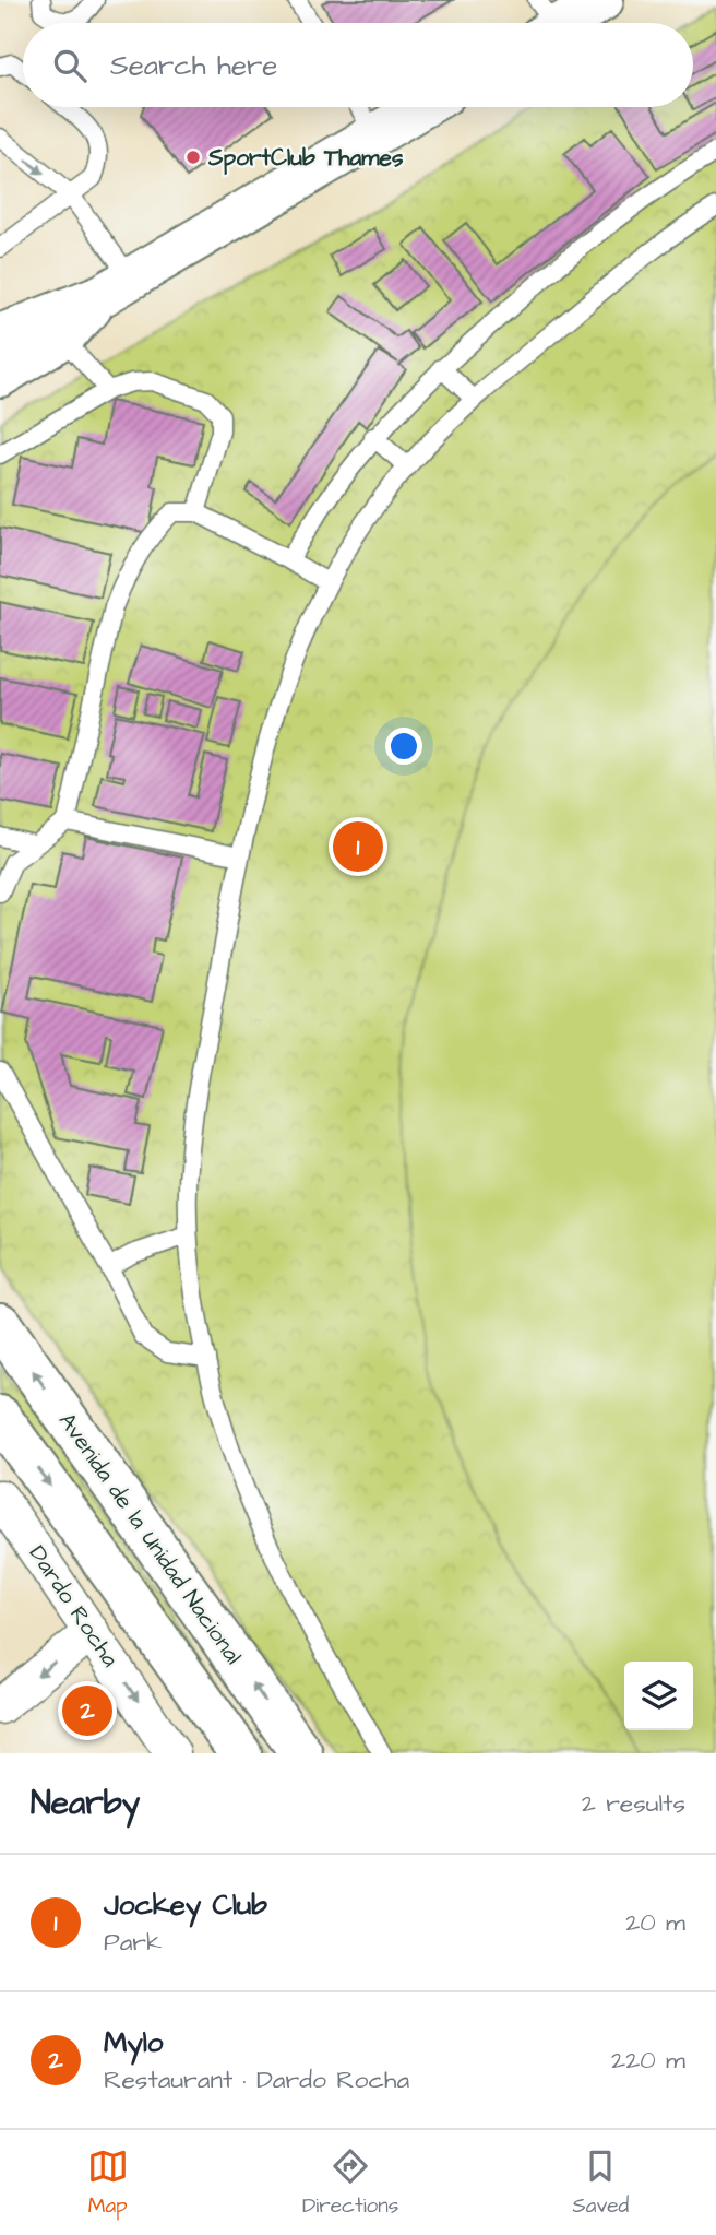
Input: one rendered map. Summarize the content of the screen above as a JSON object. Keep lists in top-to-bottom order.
{
  "streets": {
    "main road": ["Avenida de la Unidad Nacional"],
    "street": ["Dardo Rocha"]
  },
  "one_way": ["Dardo Rocha"],
  "places": ["SportClub Thames"],
  "page": {
    "search": "Search here",
    "pins": ["1", "2"],
    "heading": ["Nearby", "2 results"],
    "list": [
      {
        "mark": "1",
        "name": "Jockey Club",
        "note": "Park",
        "value": "20 m"
      },
      {
        "mark": "2",
        "name": "Mylo",
        "note": "Restaurant · Dardo Rocha",
        "value": "220 m"
      }
    ],
    "nav": ["Map", "Directions", "Saved"]
  }
}
